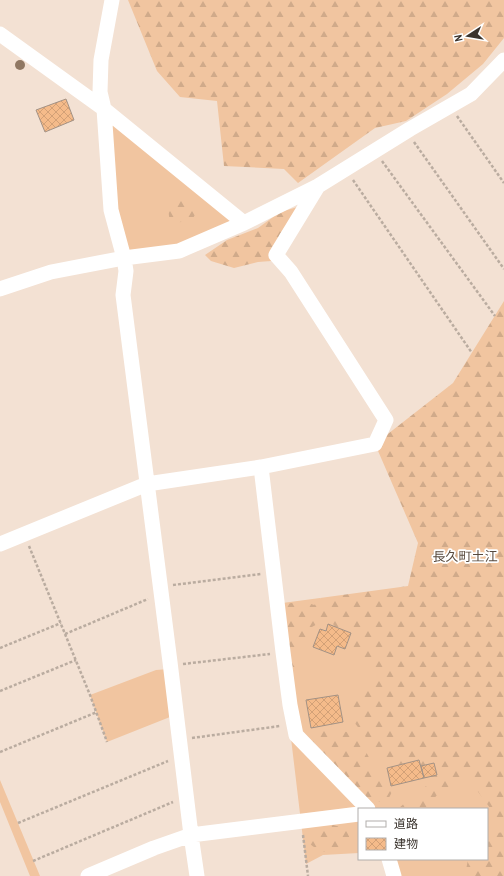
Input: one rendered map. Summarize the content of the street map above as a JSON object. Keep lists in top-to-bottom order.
{
  "districts": ["長久町土江"],
  "legend": ["道路", "建物"],
  "north": "left"
}
